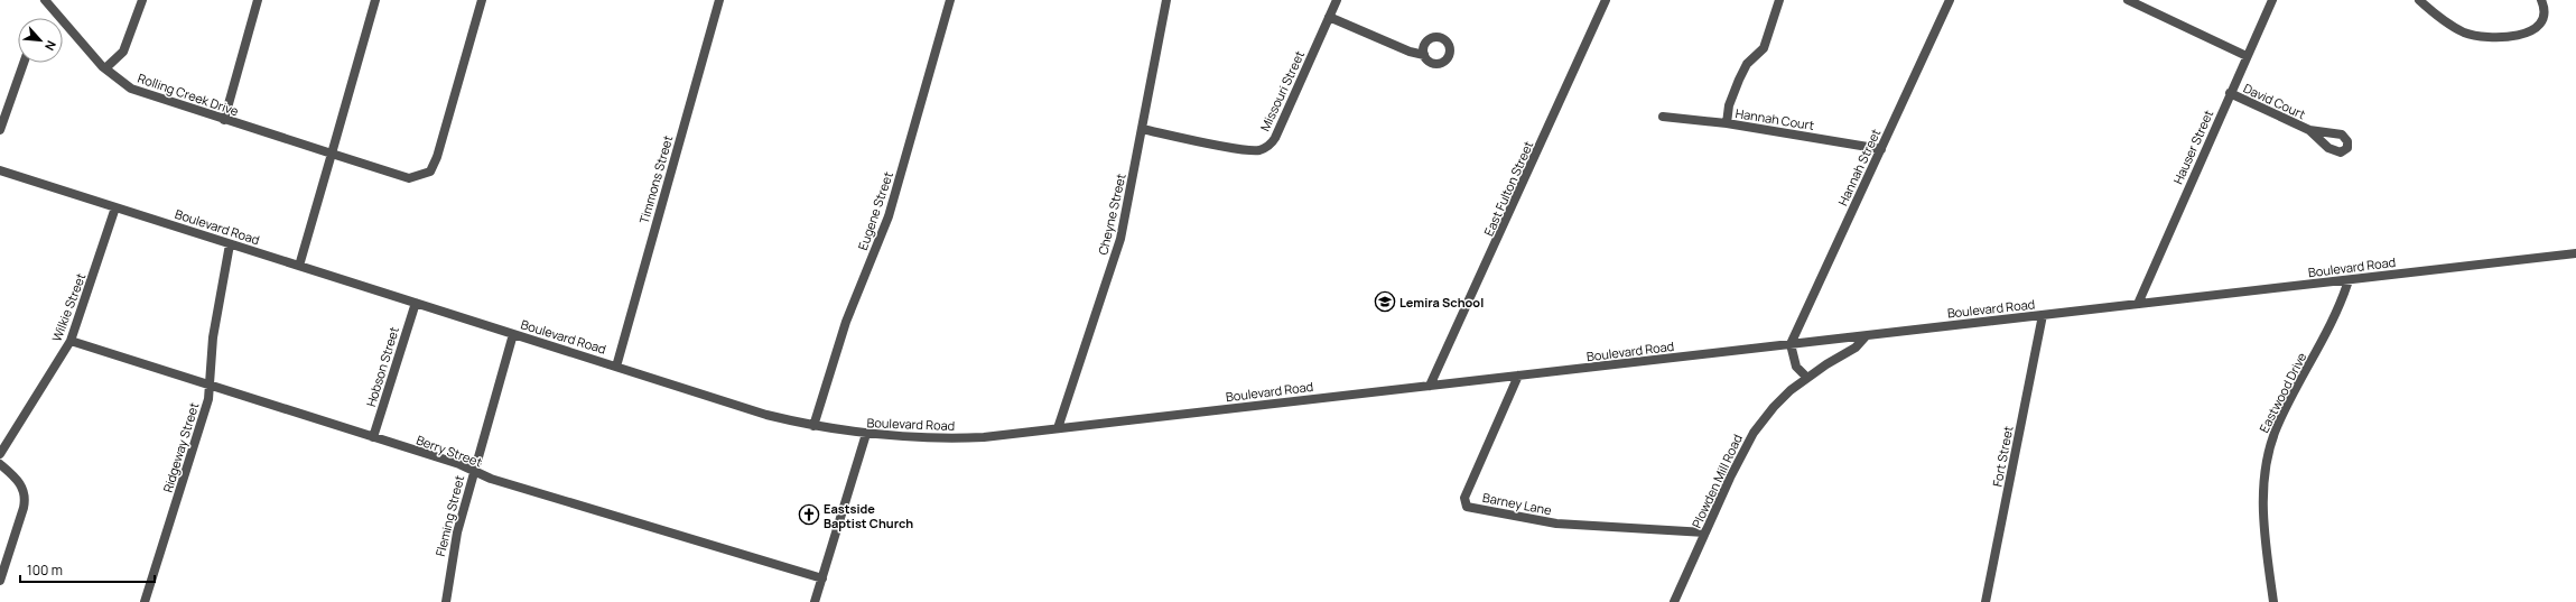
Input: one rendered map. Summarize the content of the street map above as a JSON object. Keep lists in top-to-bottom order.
{
  "streets": {
    "street": [
      "Missouri Street",
      "Rolling Creek Drive",
      "David Court",
      "Hannah Court",
      "Hauser Street",
      "Hannah Street",
      "Timmons Street",
      "East Fulton Street",
      "Eugene Street",
      "Cheyne Street",
      "Boulevard Road",
      "Wilkie Street",
      "Hobson Street",
      "Eastwood Drive",
      "Ridgeway Street",
      "Berry Street",
      "Fort Street",
      "Plowden Mill Road",
      "Barney Lane",
      "Fleming Street"
    ]
  },
  "crossings": [
    ["Missouri Street", "Cheyne Street"],
    ["David Court", "Hauser Street"],
    ["Hannah Court", "Hannah Street"],
    ["Hauser Street", "Boulevard Road"],
    ["Hannah Street", "Boulevard Road"],
    ["Timmons Street", "Boulevard Road"],
    ["East Fulton Street", "Boulevard Road"],
    ["Eugene Street", "Boulevard Road"],
    ["Cheyne Street", "Boulevard Road"],
    ["Boulevard Road", "Wilkie Street"],
    ["Boulevard Road", "Hobson Street"],
    ["Boulevard Road", "Eastwood Drive"],
    ["Boulevard Road", "Ridgeway Street"],
    ["Boulevard Road", "Fort Street"],
    ["Boulevard Road", "Plowden Mill Road"],
    ["Boulevard Road", "Barney Lane"],
    ["Boulevard Road", "Fleming Street"],
    ["Wilkie Street", "Berry Street"],
    ["Hobson Street", "Berry Street"],
    ["Ridgeway Street", "Berry Street"],
    ["Berry Street", "Fleming Street"],
    ["Plowden Mill Road", "Barney Lane"]
  ],
  "places": {
    "school or university": ["Lemira School"],
    "church": ["Eastside Baptist Church"]
  },
  "scale_bar": "100 m",
  "north": "bottom right"
}
